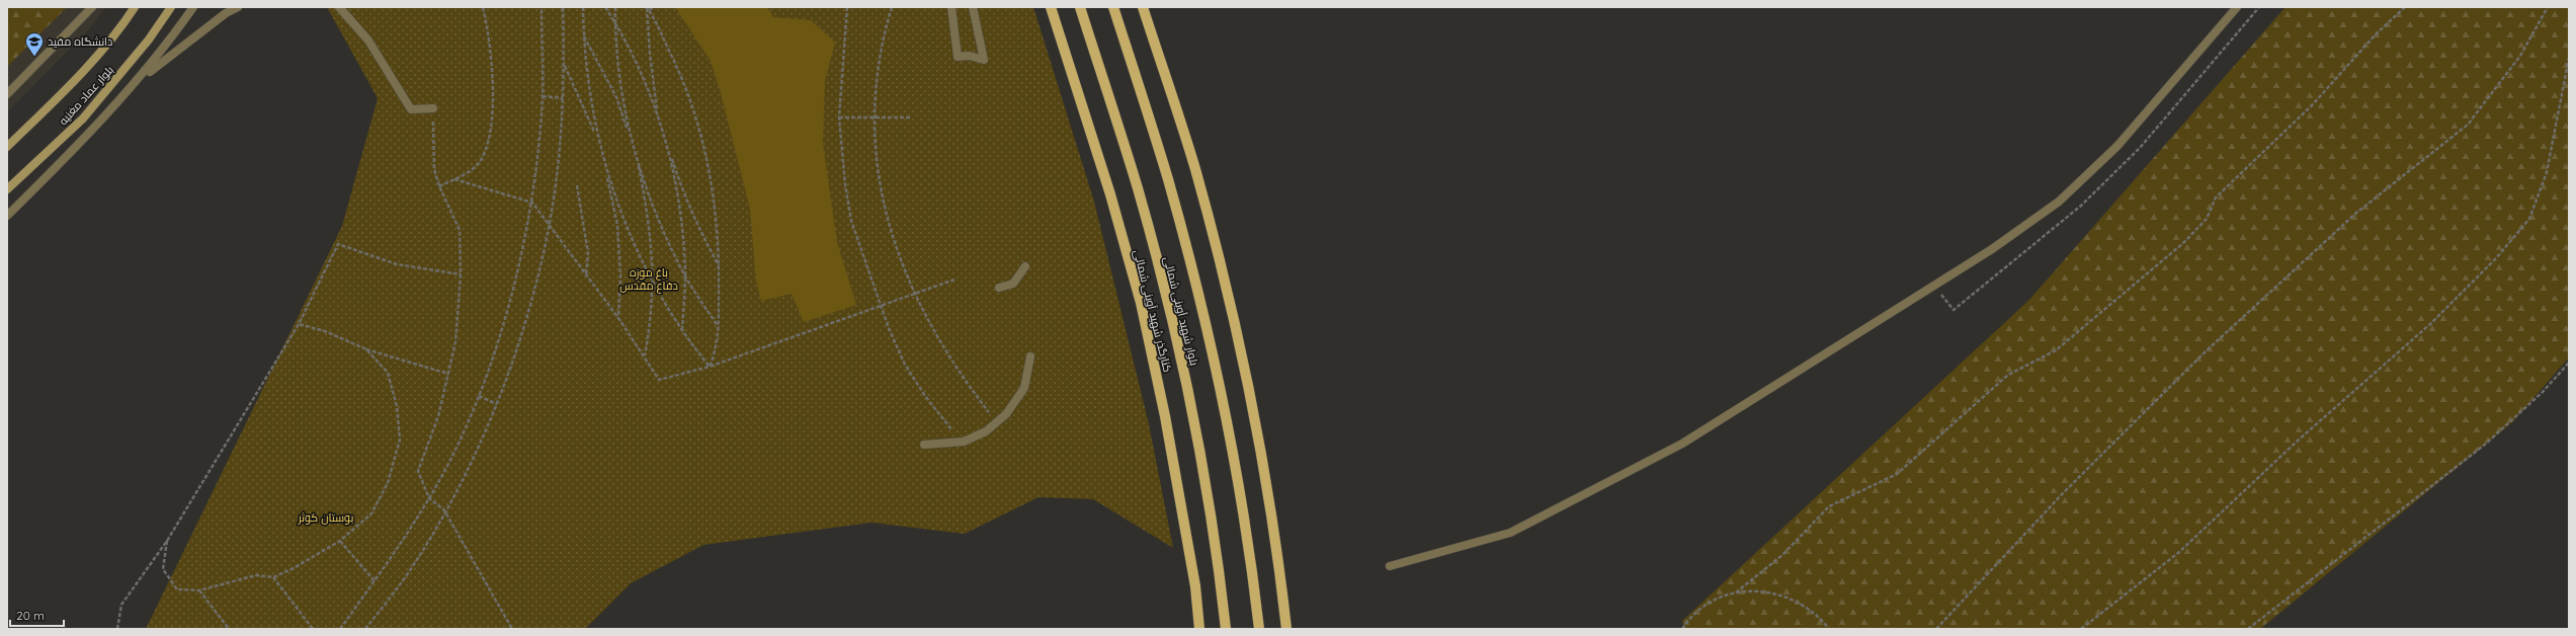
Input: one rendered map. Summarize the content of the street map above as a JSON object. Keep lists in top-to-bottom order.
{
  "streets": {
    "main road": ["بلوار عماد مغنیه", "کنارگذر شهید آوینی شمالی", "بلوار شهید آوینی شمالی"]
  },
  "parks": ["باغ موزه دفاع مقدس", "بوستان کوثر"],
  "places": {
    "school or university": ["دانشگاه مفید"]
  },
  "scale_bar": "20 m"
}
